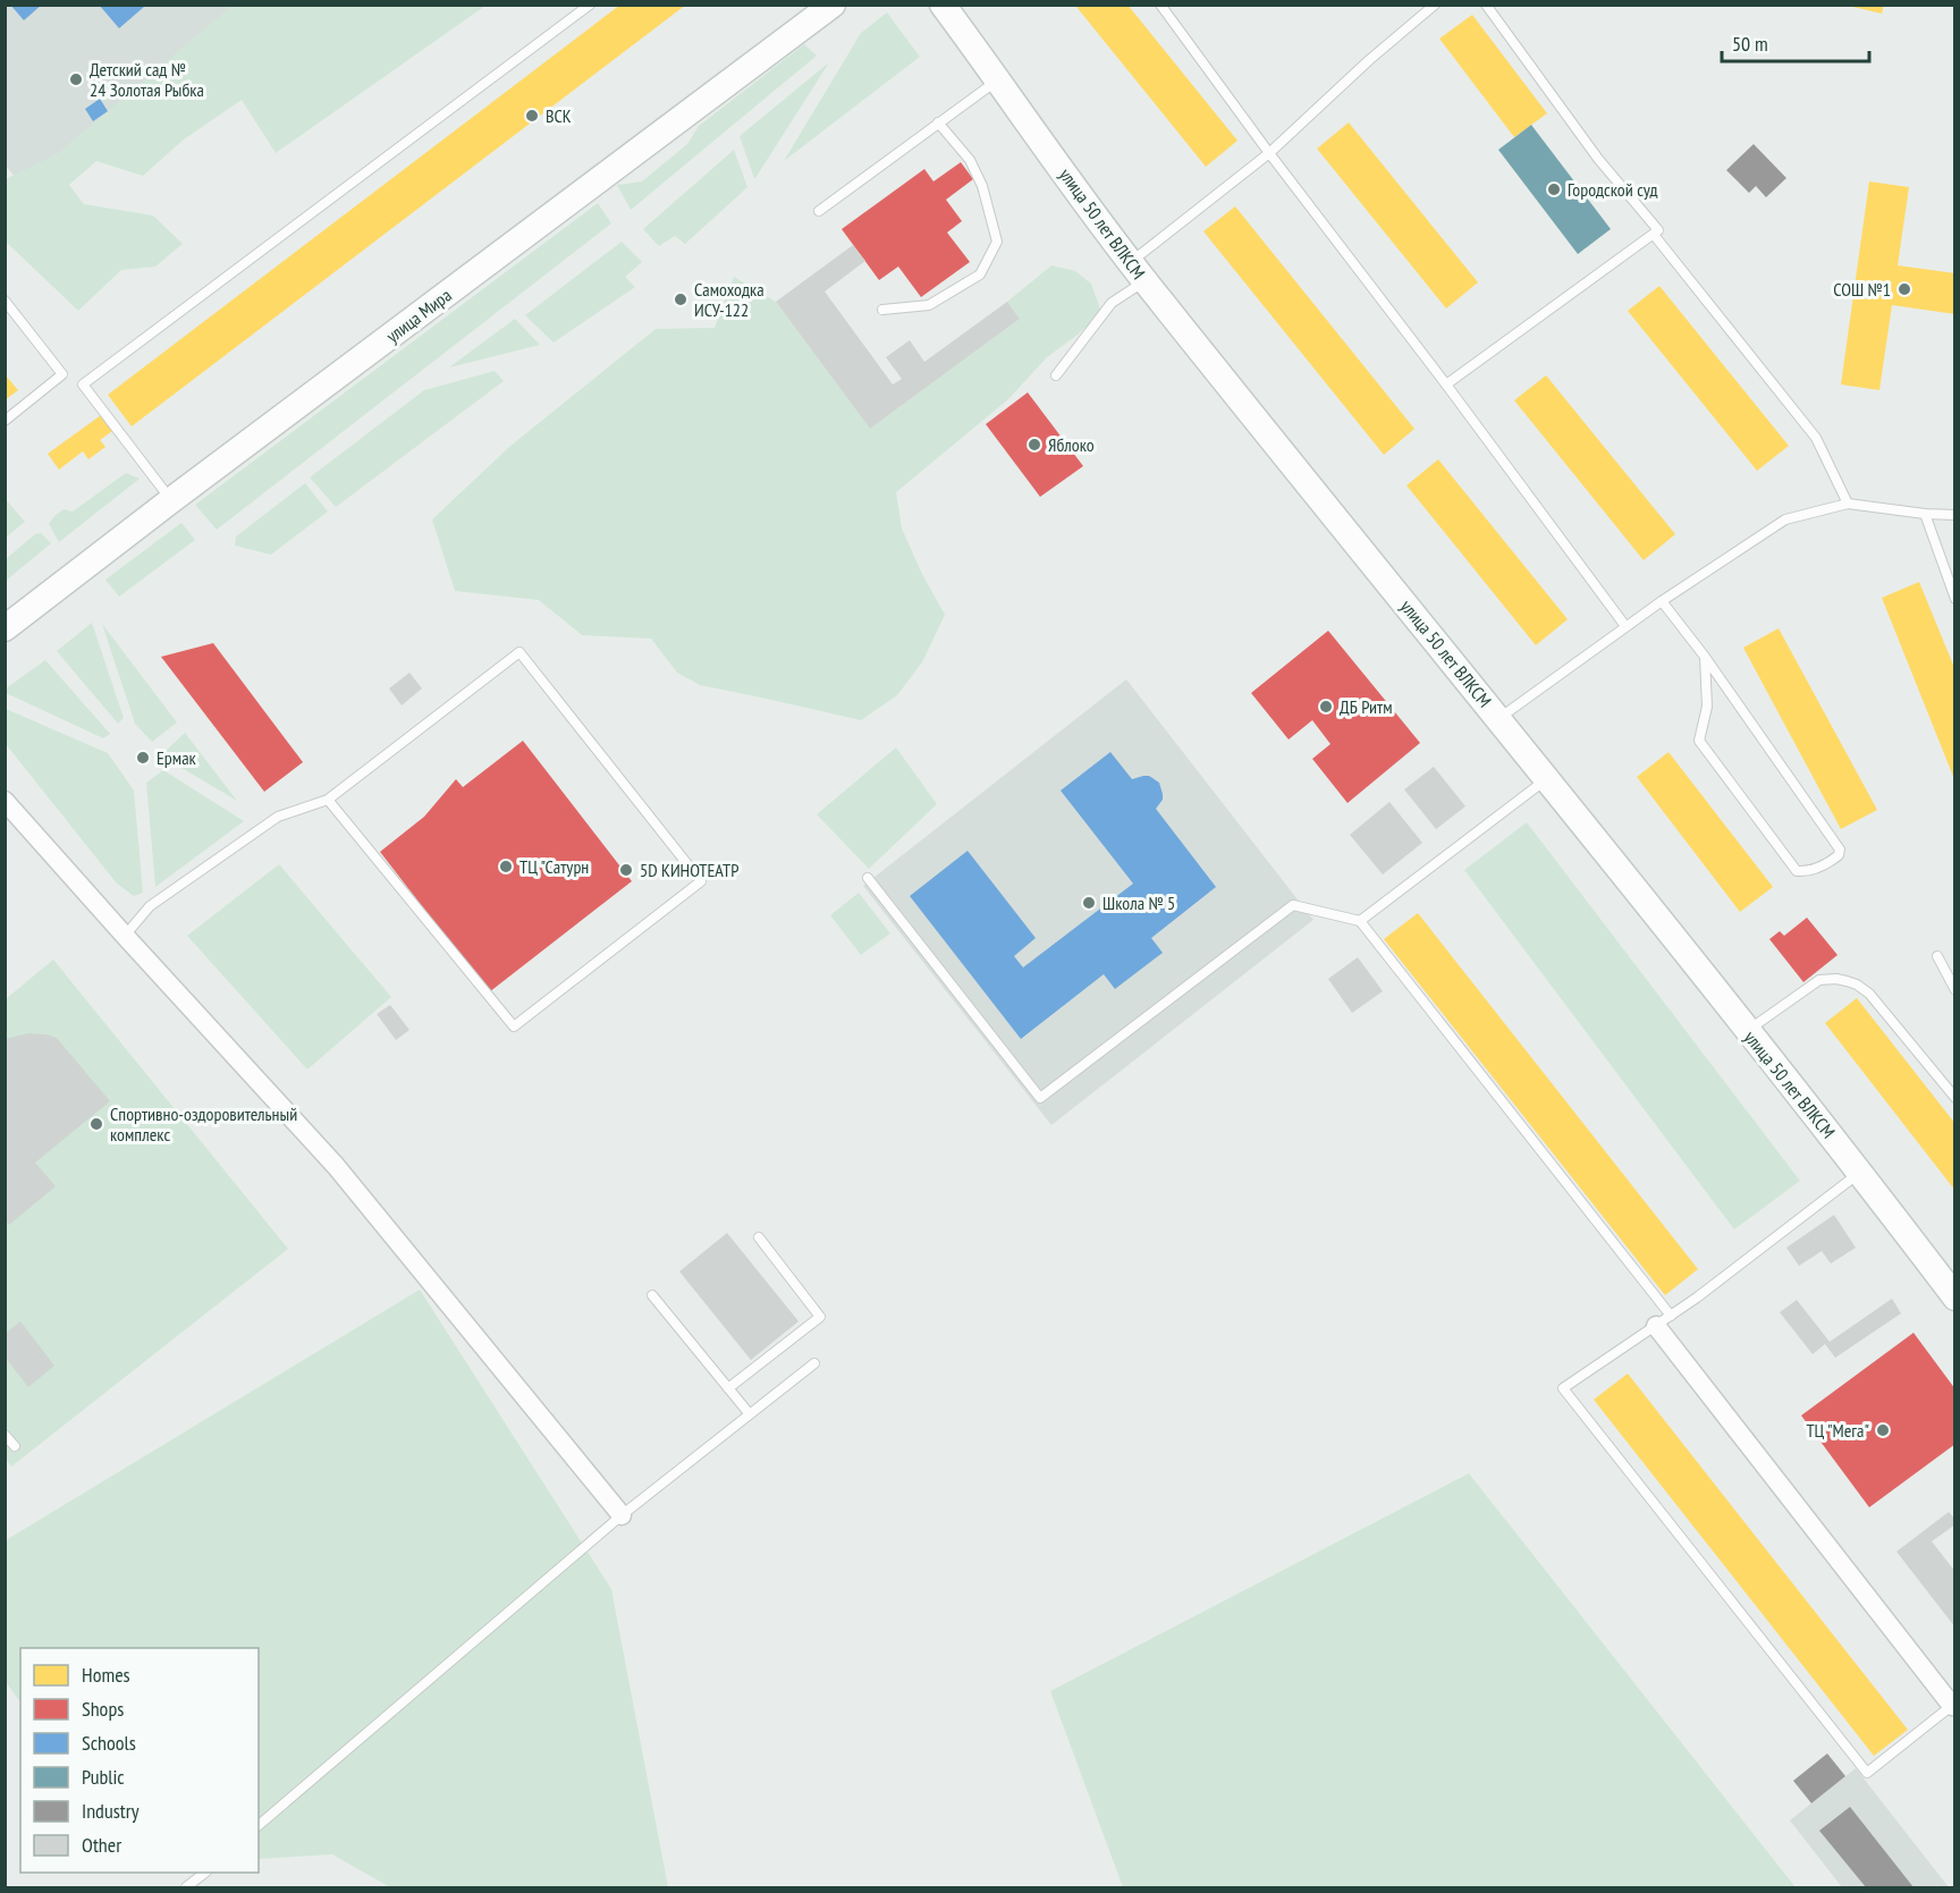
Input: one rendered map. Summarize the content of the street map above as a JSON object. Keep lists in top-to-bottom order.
{
  "streets": {
    "street": ["улица 50 лет ВЛКСМ", "улица Мира"]
  },
  "places": [
    "Детский сад № 24 Золотая Рыбка",
    "ВСК",
    "Городской суд",
    "СОШ №1",
    "Самоходка ИСУ-122",
    "Яблоко",
    "ДБ Ритм",
    "Ермак",
    "ТЦ \"Сатурн",
    "5D КИНОТЕАТР",
    "Школа № 5",
    "Спортивно-оздоровительный комплекс",
    "ТЦ \"Мега\""
  ],
  "legend": [
    "Homes",
    "Shops",
    "Schools",
    "Public",
    "Industry",
    "Other"
  ],
  "scale_bar": "50 m"
}
